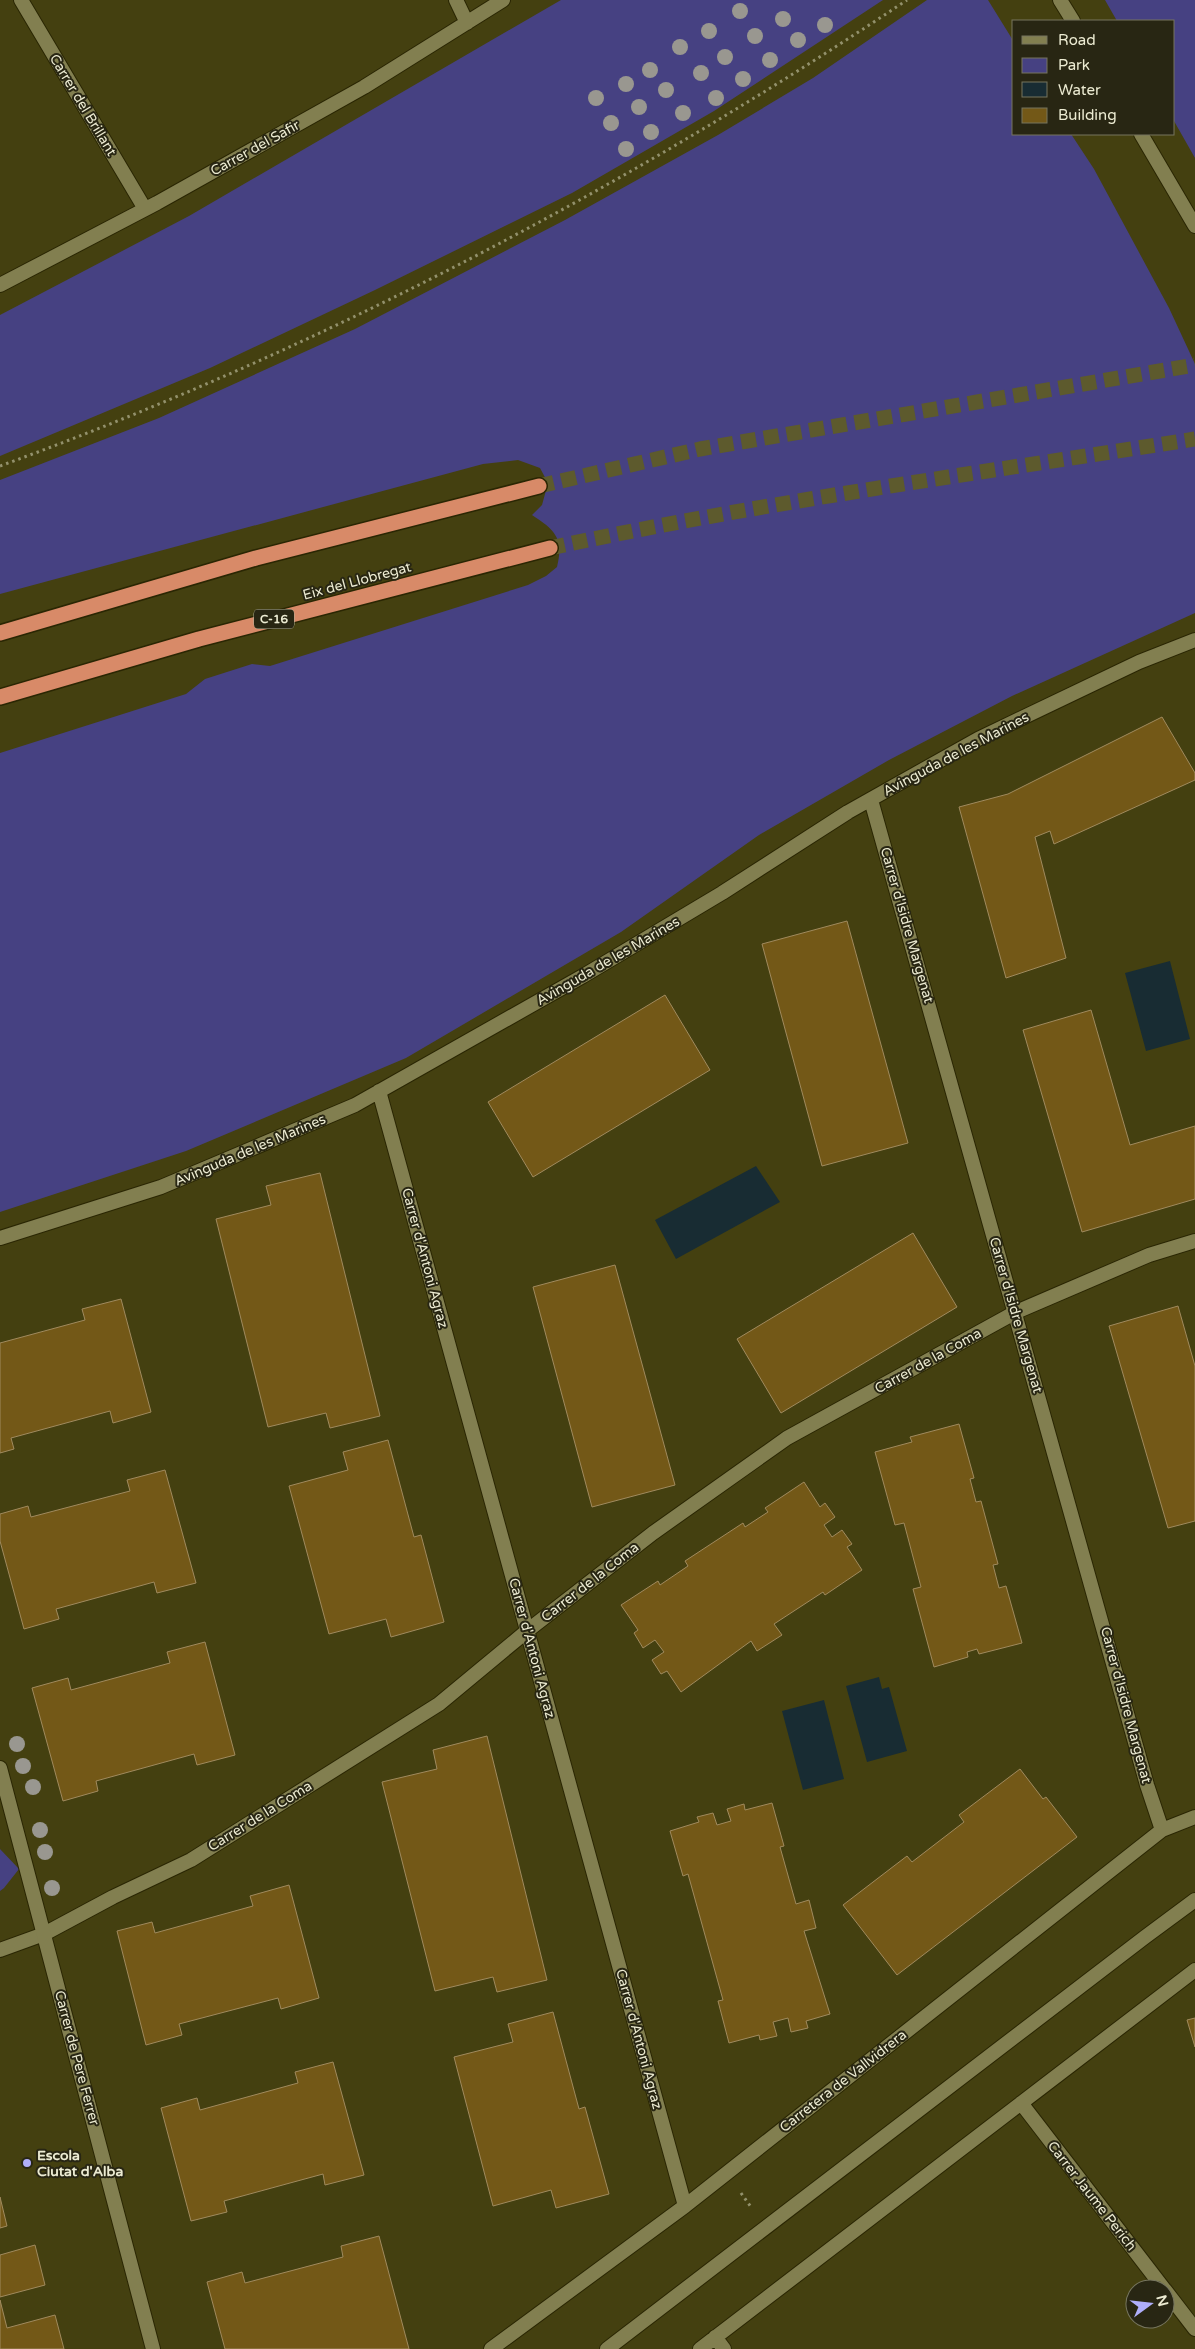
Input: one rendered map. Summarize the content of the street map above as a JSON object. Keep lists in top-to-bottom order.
{
  "streets": {
    "highway": ["Eix del Llobregat", "C-16"],
    "street": [
      "Carrer del Brillant",
      "Carrer del Safir",
      "Avinguda de les Marines",
      "Carrer d'Isidre Margenat",
      "Carrer d'Antoni Agraz",
      "Carrer de la Coma",
      "Carrer de Pere Ferrer",
      "Carretera de Vallvidrera",
      "Carrer Jaume Perich"
    ]
  },
  "crossings": [
    ["Carrer del Brillant", "Carrer del Safir"],
    ["Avinguda de les Marines", "Carrer d'Isidre Margenat"],
    ["Avinguda de les Marines", "Carrer d'Antoni Agraz"],
    ["Carrer d'Isidre Margenat", "Carrer de la Coma"],
    ["Carrer d'Isidre Margenat", "Carretera de Vallvidrera"],
    ["Carrer d'Antoni Agraz", "Carrer de la Coma"],
    ["Carrer d'Antoni Agraz", "Carretera de Vallvidrera"],
    ["Carrer de la Coma", "Carrer de Pere Ferrer"]
  ],
  "places": ["Escola Ciutat d'Alba"],
  "legend": [
    "Road",
    "Park",
    "Water",
    "Building"
  ],
  "north": "right"
}
